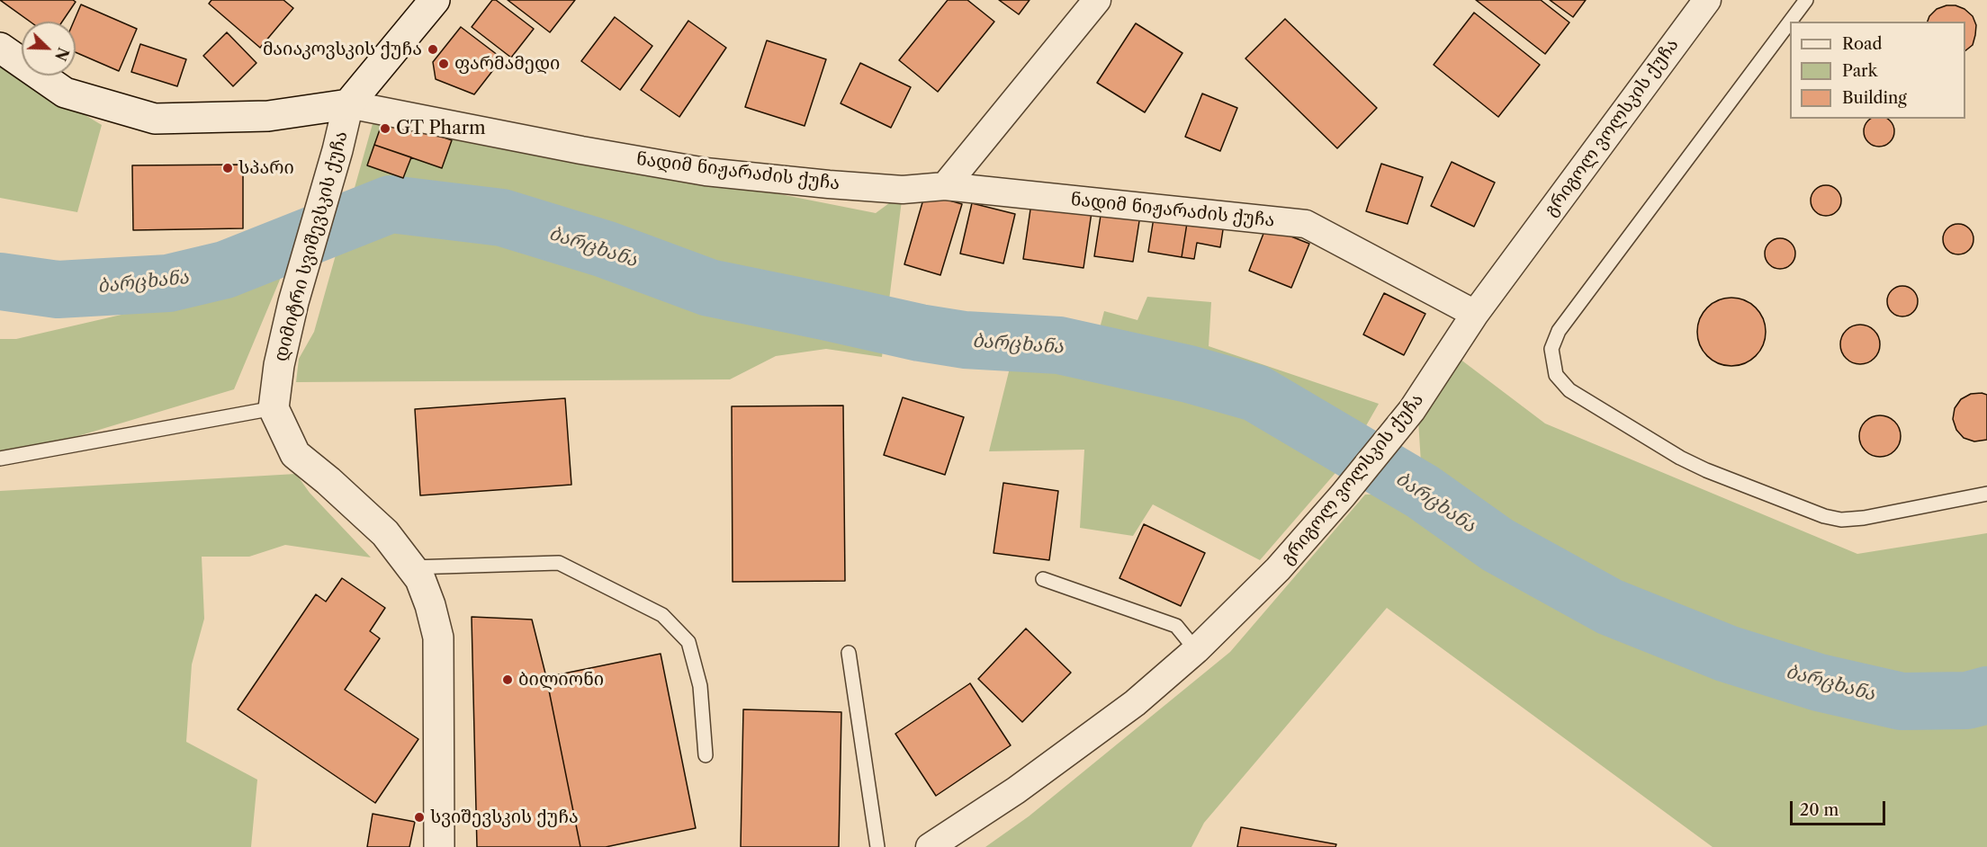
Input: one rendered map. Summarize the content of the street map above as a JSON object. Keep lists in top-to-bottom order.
{
  "streets": {
    "street": ["გრიგოლ ვოლსკის ქუჩა", "ნადიმ ნიჟარაძის ქუჩა", "დიმიტრი სვიშევსკის ქუჩა"]
  },
  "crossings": [
    ["გრიგოლ ვოლსკის ქუჩა", "ნადიმ ნიჟარაძის ქუჩა"],
    ["ნადიმ ნიჟარაძის ქუჩა", "დიმიტრი სვიშევსკის ქუჩა"]
  ],
  "water": ["ბარცხანა"],
  "places": [
    "მაიაკოვსკის ქუჩა",
    "ფარმამედი",
    "GT Pharm",
    "სპარი",
    "ბილიონი",
    "სვიშევსკის ქუჩა"
  ],
  "legend": ["Road", "Park", "Building"],
  "scale_bar": "20 m",
  "north": "bottom right"
}
